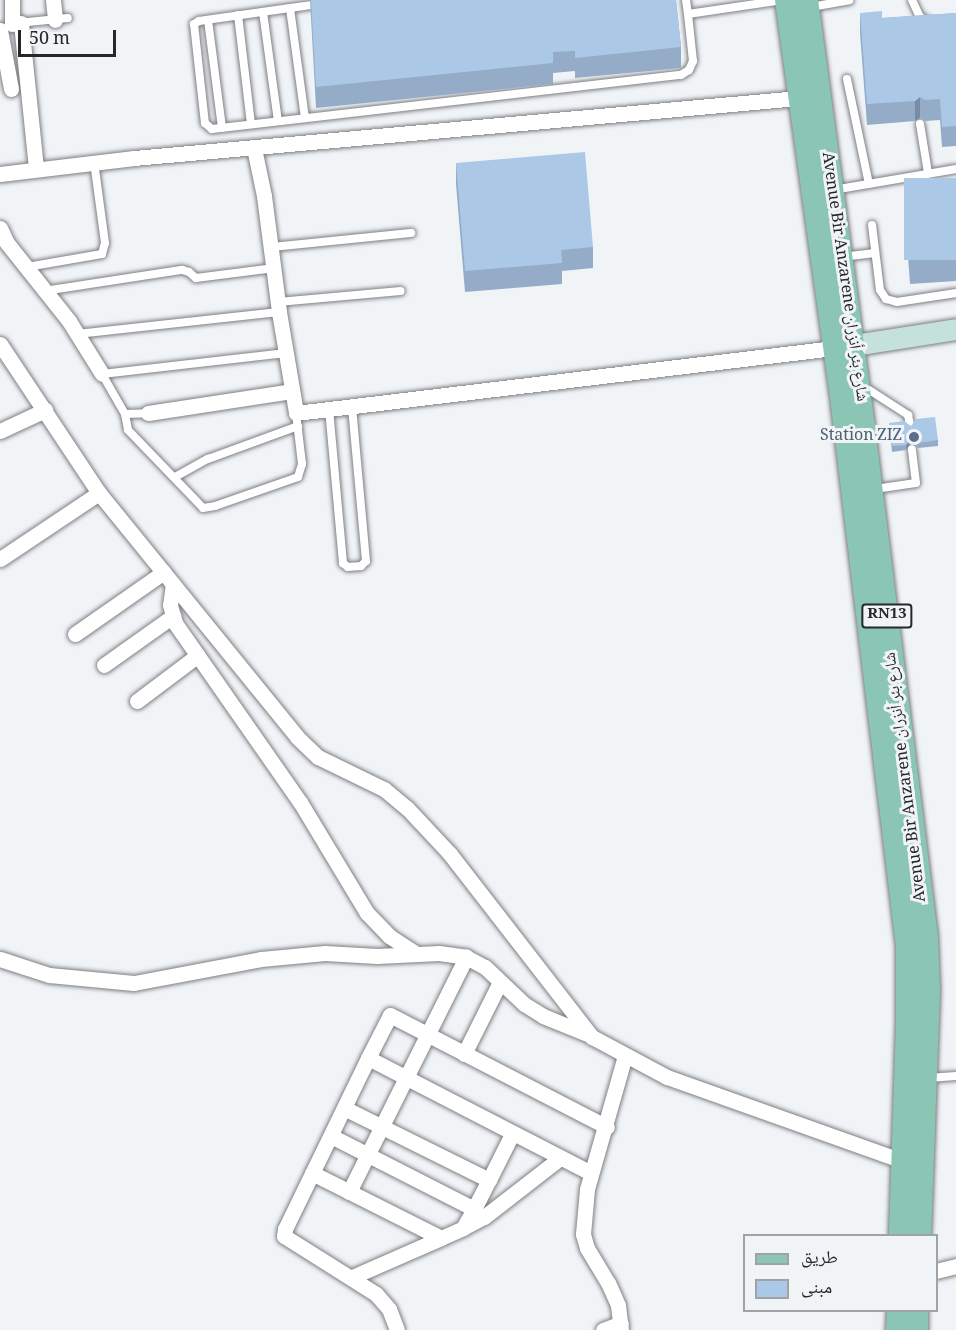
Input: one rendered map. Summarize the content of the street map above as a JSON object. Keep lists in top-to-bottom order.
{
  "streets": {
    "main road": ["Avenue Bir Anzarene شارع بئر أنزران", "RN13"]
  },
  "places": ["Station ZIZ"],
  "legend": ["طريق", "مبنى"],
  "scale_bar": "50 m"
}
